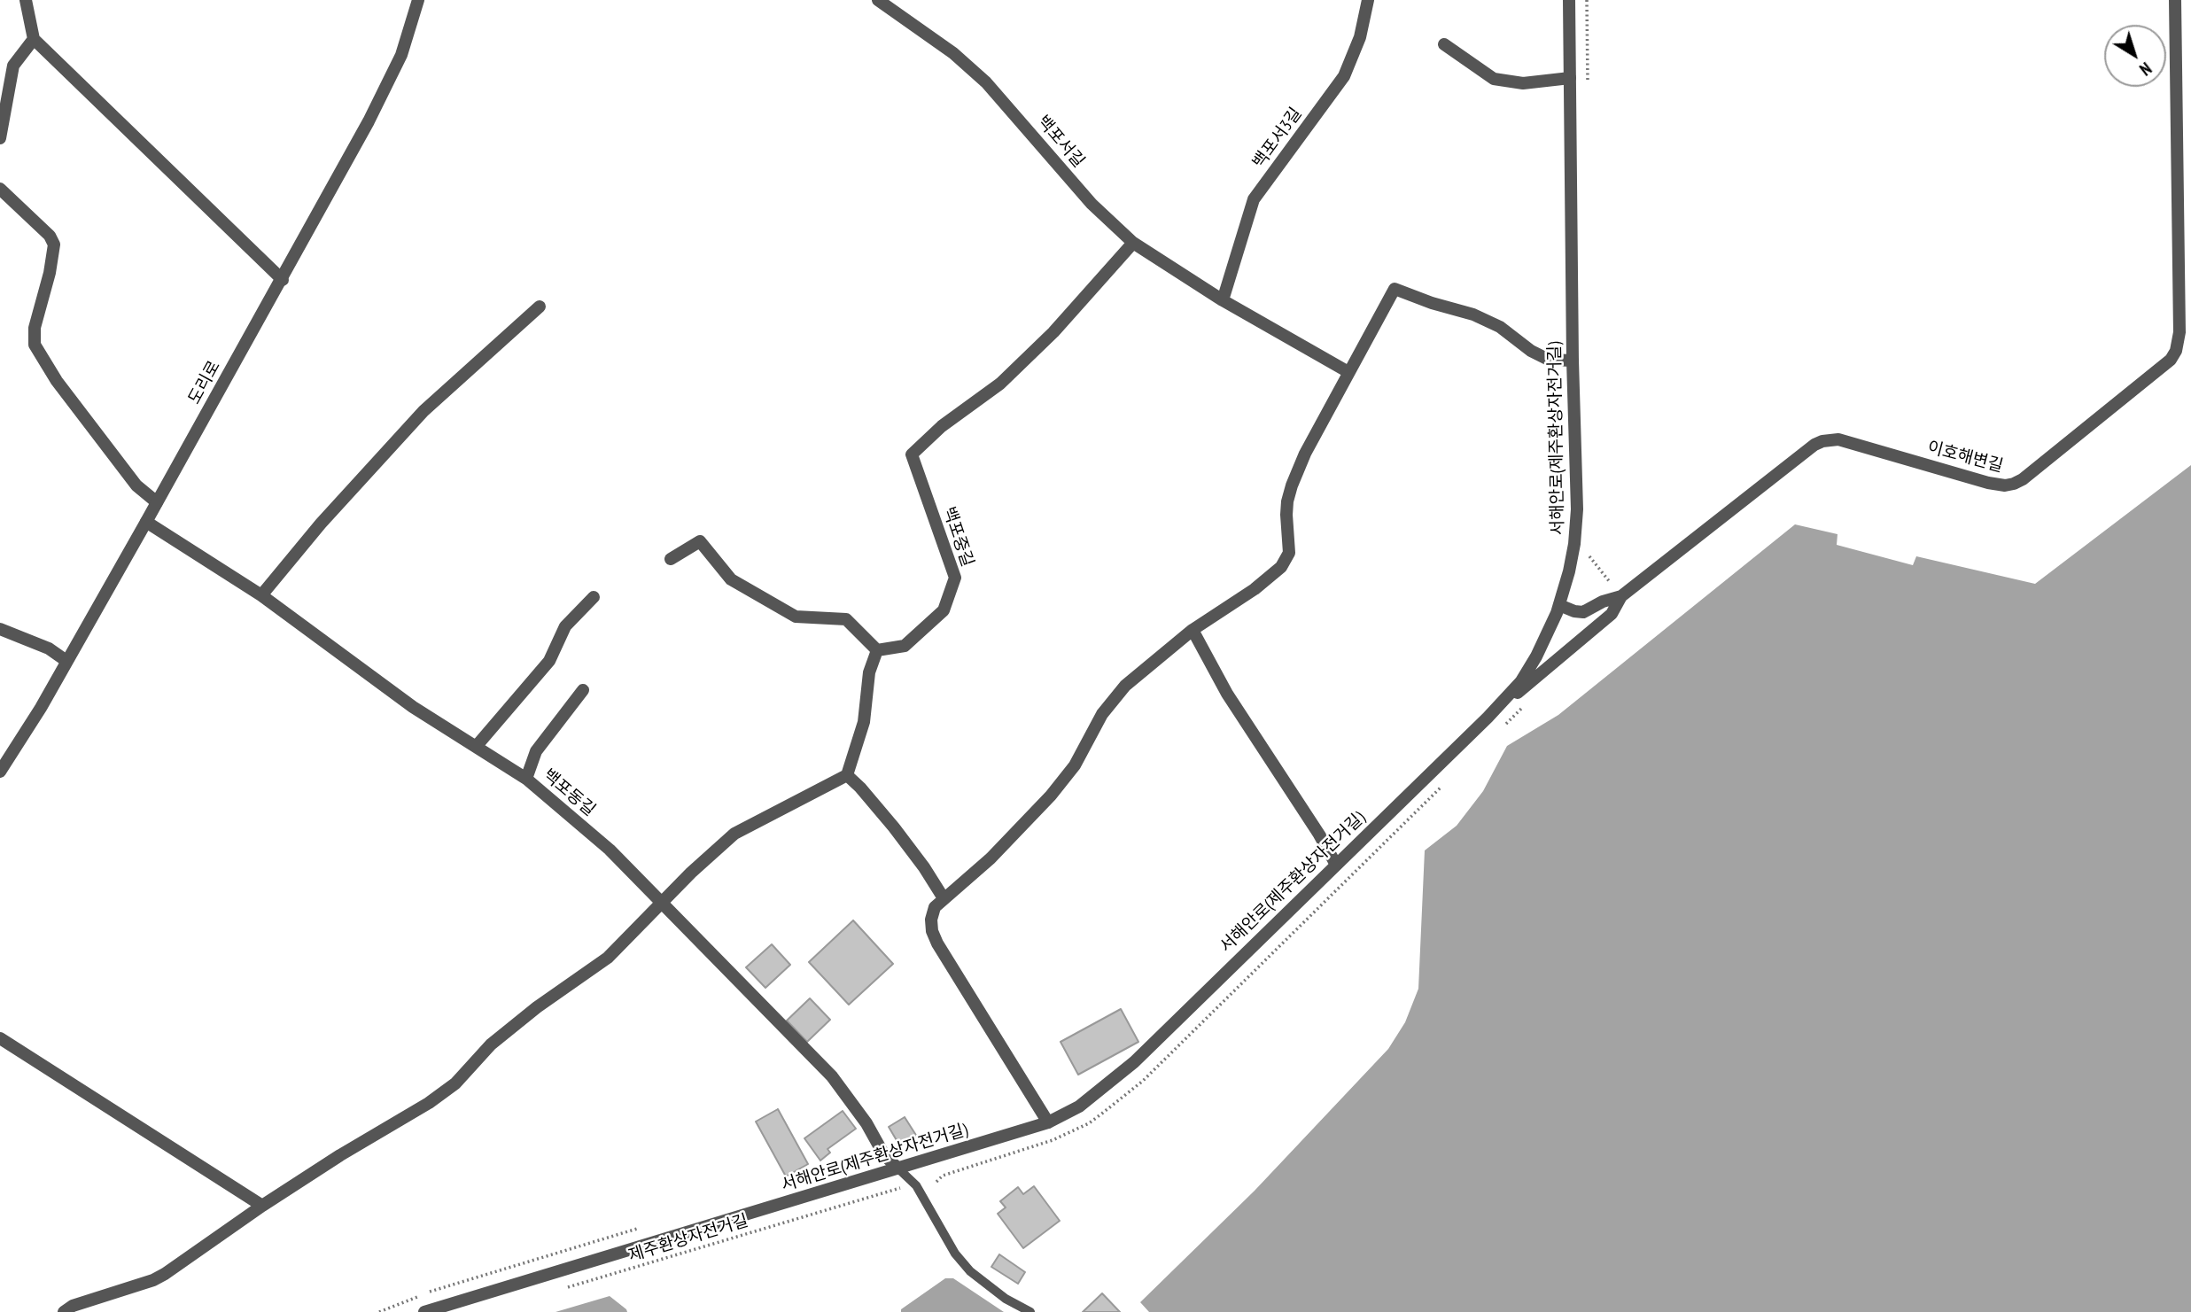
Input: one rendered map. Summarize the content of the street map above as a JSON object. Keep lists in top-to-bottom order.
{
  "streets": {
    "street": [
      "백포서3길",
      "백포서길",
      "도리로",
      "서해안로(제주환상자전거길)",
      "이호해변길",
      "백포중길",
      "백포동길"
    ],
    "path": ["제주환상자전거길"]
  },
  "crossings": [
    ["백포서3길", "백포서길"],
    ["백포서길", "백포중길"],
    ["도리로", "백포동길"],
    ["서해안로(제주환상자전거길)", "이호해변길"],
    ["서해안로(제주환상자전거길)", "백포동길"]
  ],
  "north": "bottom right"
}
